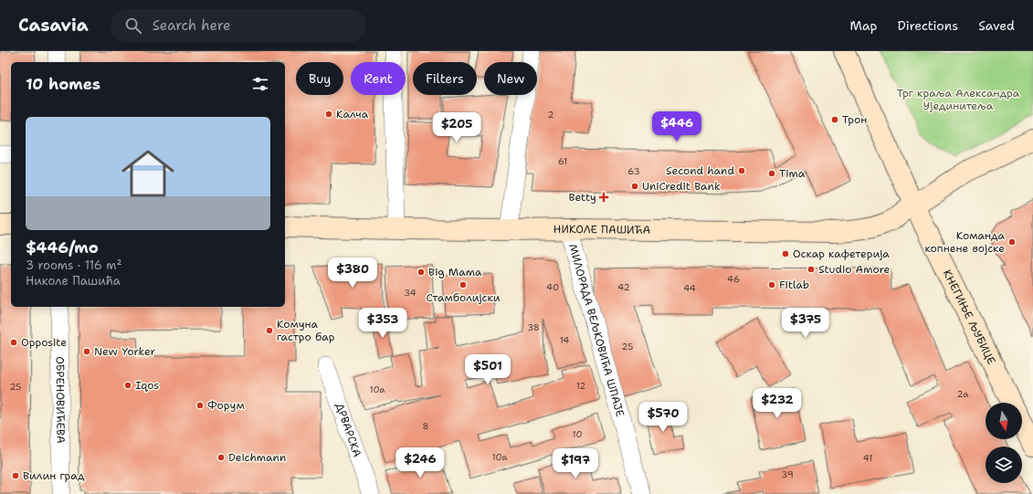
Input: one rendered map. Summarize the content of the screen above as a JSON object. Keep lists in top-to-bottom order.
{
  "streets": {
    "street": [
      "НИКОЛЕ ПАШИЋА",
      "КНЕГИЊЕ ЉУБИЦЕ",
      "МИЛОРАДА ВЕЉКОВИЋА ШПАЈЕ",
      "ОБРЕНОВИЋЕВА",
      "ДРВАРСКА"
    ]
  },
  "crossings": [
    ["НИКОЛЕ ПАШИЋА", "КНЕГИЊЕ ЉУБИЦЕ"],
    ["НИКОЛЕ ПАШИЋА", "МИЛОРАДА ВЕЉКОВИЋА ШПАЈЕ"]
  ],
  "parks": ["Трг краља Александра Ујединитеља"],
  "places": {
    "other": [
      "Калча",
      "Трон",
      "Second hand",
      "Tima",
      "UniCredit Bank",
      "Команда копнене војске",
      "Оскар кафетерија",
      "Studio Amore",
      "Big Mama",
      "Стамболијски",
      "Fitlab",
      "Комуна гастро бар",
      "Opposite",
      "New Yorker",
      "Iqos",
      "Форум",
      "Deichmann",
      "Вилин град"
    ],
    "health": ["Betty"]
  },
  "house_numbers": [
    "2",
    "61",
    "63",
    "46",
    "40",
    "42",
    "44",
    "34",
    "38",
    "14",
    "25",
    "12",
    "25",
    "10a",
    "2a",
    "8",
    "10",
    "10a",
    "41",
    "39"
  ],
  "north": "bottom",
  "page": {
    "header": "Casavia",
    "search": "Search here",
    "nav": ["Map", "Directions", "Saved"],
    "chip": [
      "Buy",
      "Rent",
      "Filters",
      "New"
    ],
    "heading": "10 homes",
    "list": [
      {
        "name": "$446/mo",
        "note": "3 rooms · 116 m² · Николе Пашића"
      }
    ],
    "price": [
      "$446",
      "$205",
      "$380",
      "$353",
      "$375",
      "$501",
      "$232",
      "$570",
      "$246",
      "$197"
    ]
  }
}
